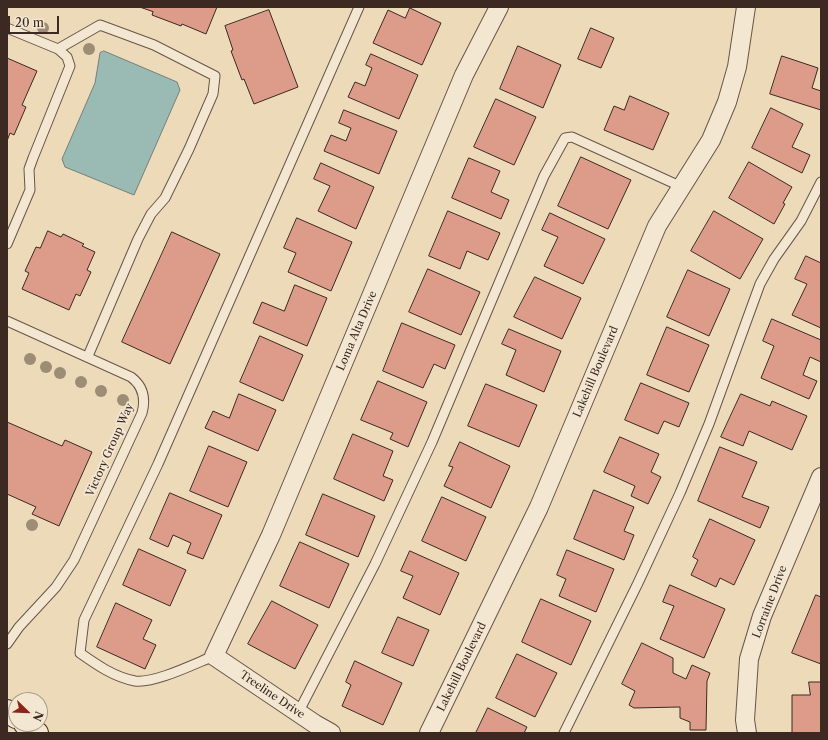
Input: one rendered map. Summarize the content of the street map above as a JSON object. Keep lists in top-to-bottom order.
{
  "streets": {
    "street": [
      "Loma Alta Drive",
      "Lakehill Boulevard",
      "Lorraine Drive",
      "Treeline Drive"
    ],
    "lane": ["Victory Group Way"]
  },
  "crossings": [
    ["Loma Alta Drive", "Treeline Drive"]
  ],
  "scale_bar": "20 m",
  "north": "bottom right"
}
